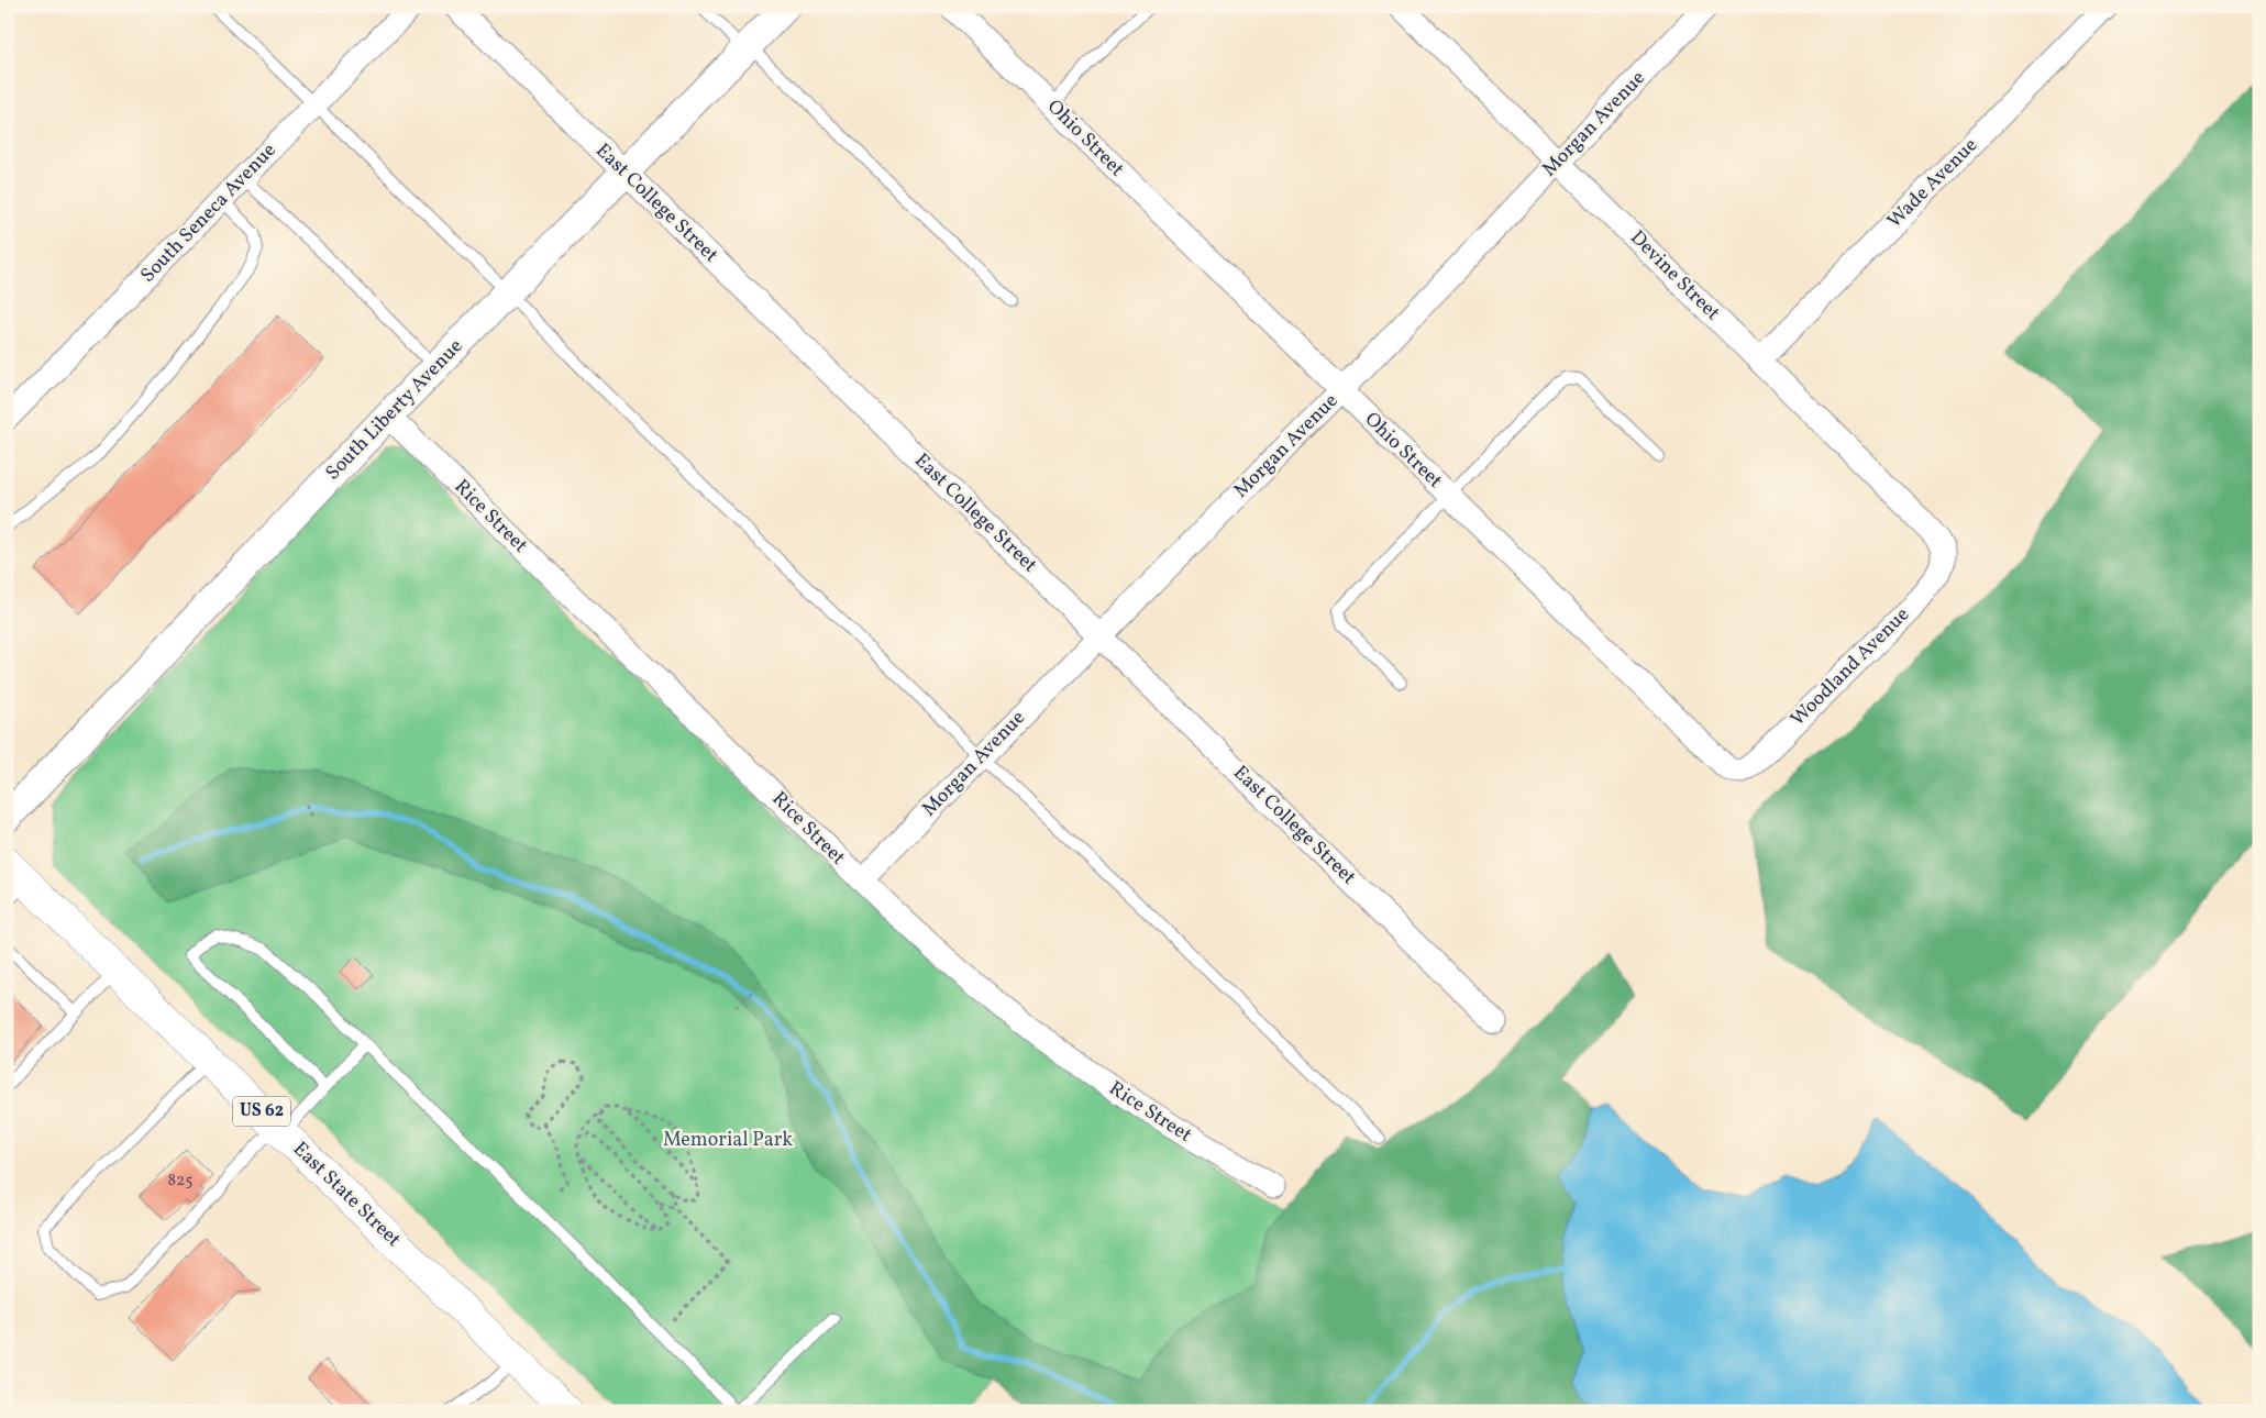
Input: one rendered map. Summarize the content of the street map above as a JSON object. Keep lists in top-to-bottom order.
{
  "streets": {
    "highway": ["US 62", "East State Street"],
    "street": [
      "Morgan Avenue",
      "Ohio Street",
      "Wade Avenue",
      "East College Street",
      "South Seneca Avenue",
      "Devine Street",
      "South Liberty Avenue",
      "Rice Street",
      "Woodland Avenue"
    ]
  },
  "crossings": [
    ["Morgan Avenue", "Ohio Street"],
    ["Morgan Avenue", "East College Street"],
    ["Morgan Avenue", "Devine Street"],
    ["Morgan Avenue", "Rice Street"],
    ["Ohio Street", "Woodland Avenue"],
    ["Wade Avenue", "Devine Street"],
    ["East College Street", "South Liberty Avenue"],
    ["Devine Street", "Woodland Avenue"],
    ["South Liberty Avenue", "Rice Street"]
  ],
  "parks": ["Memorial Park"],
  "house_numbers": ["825"]
}
